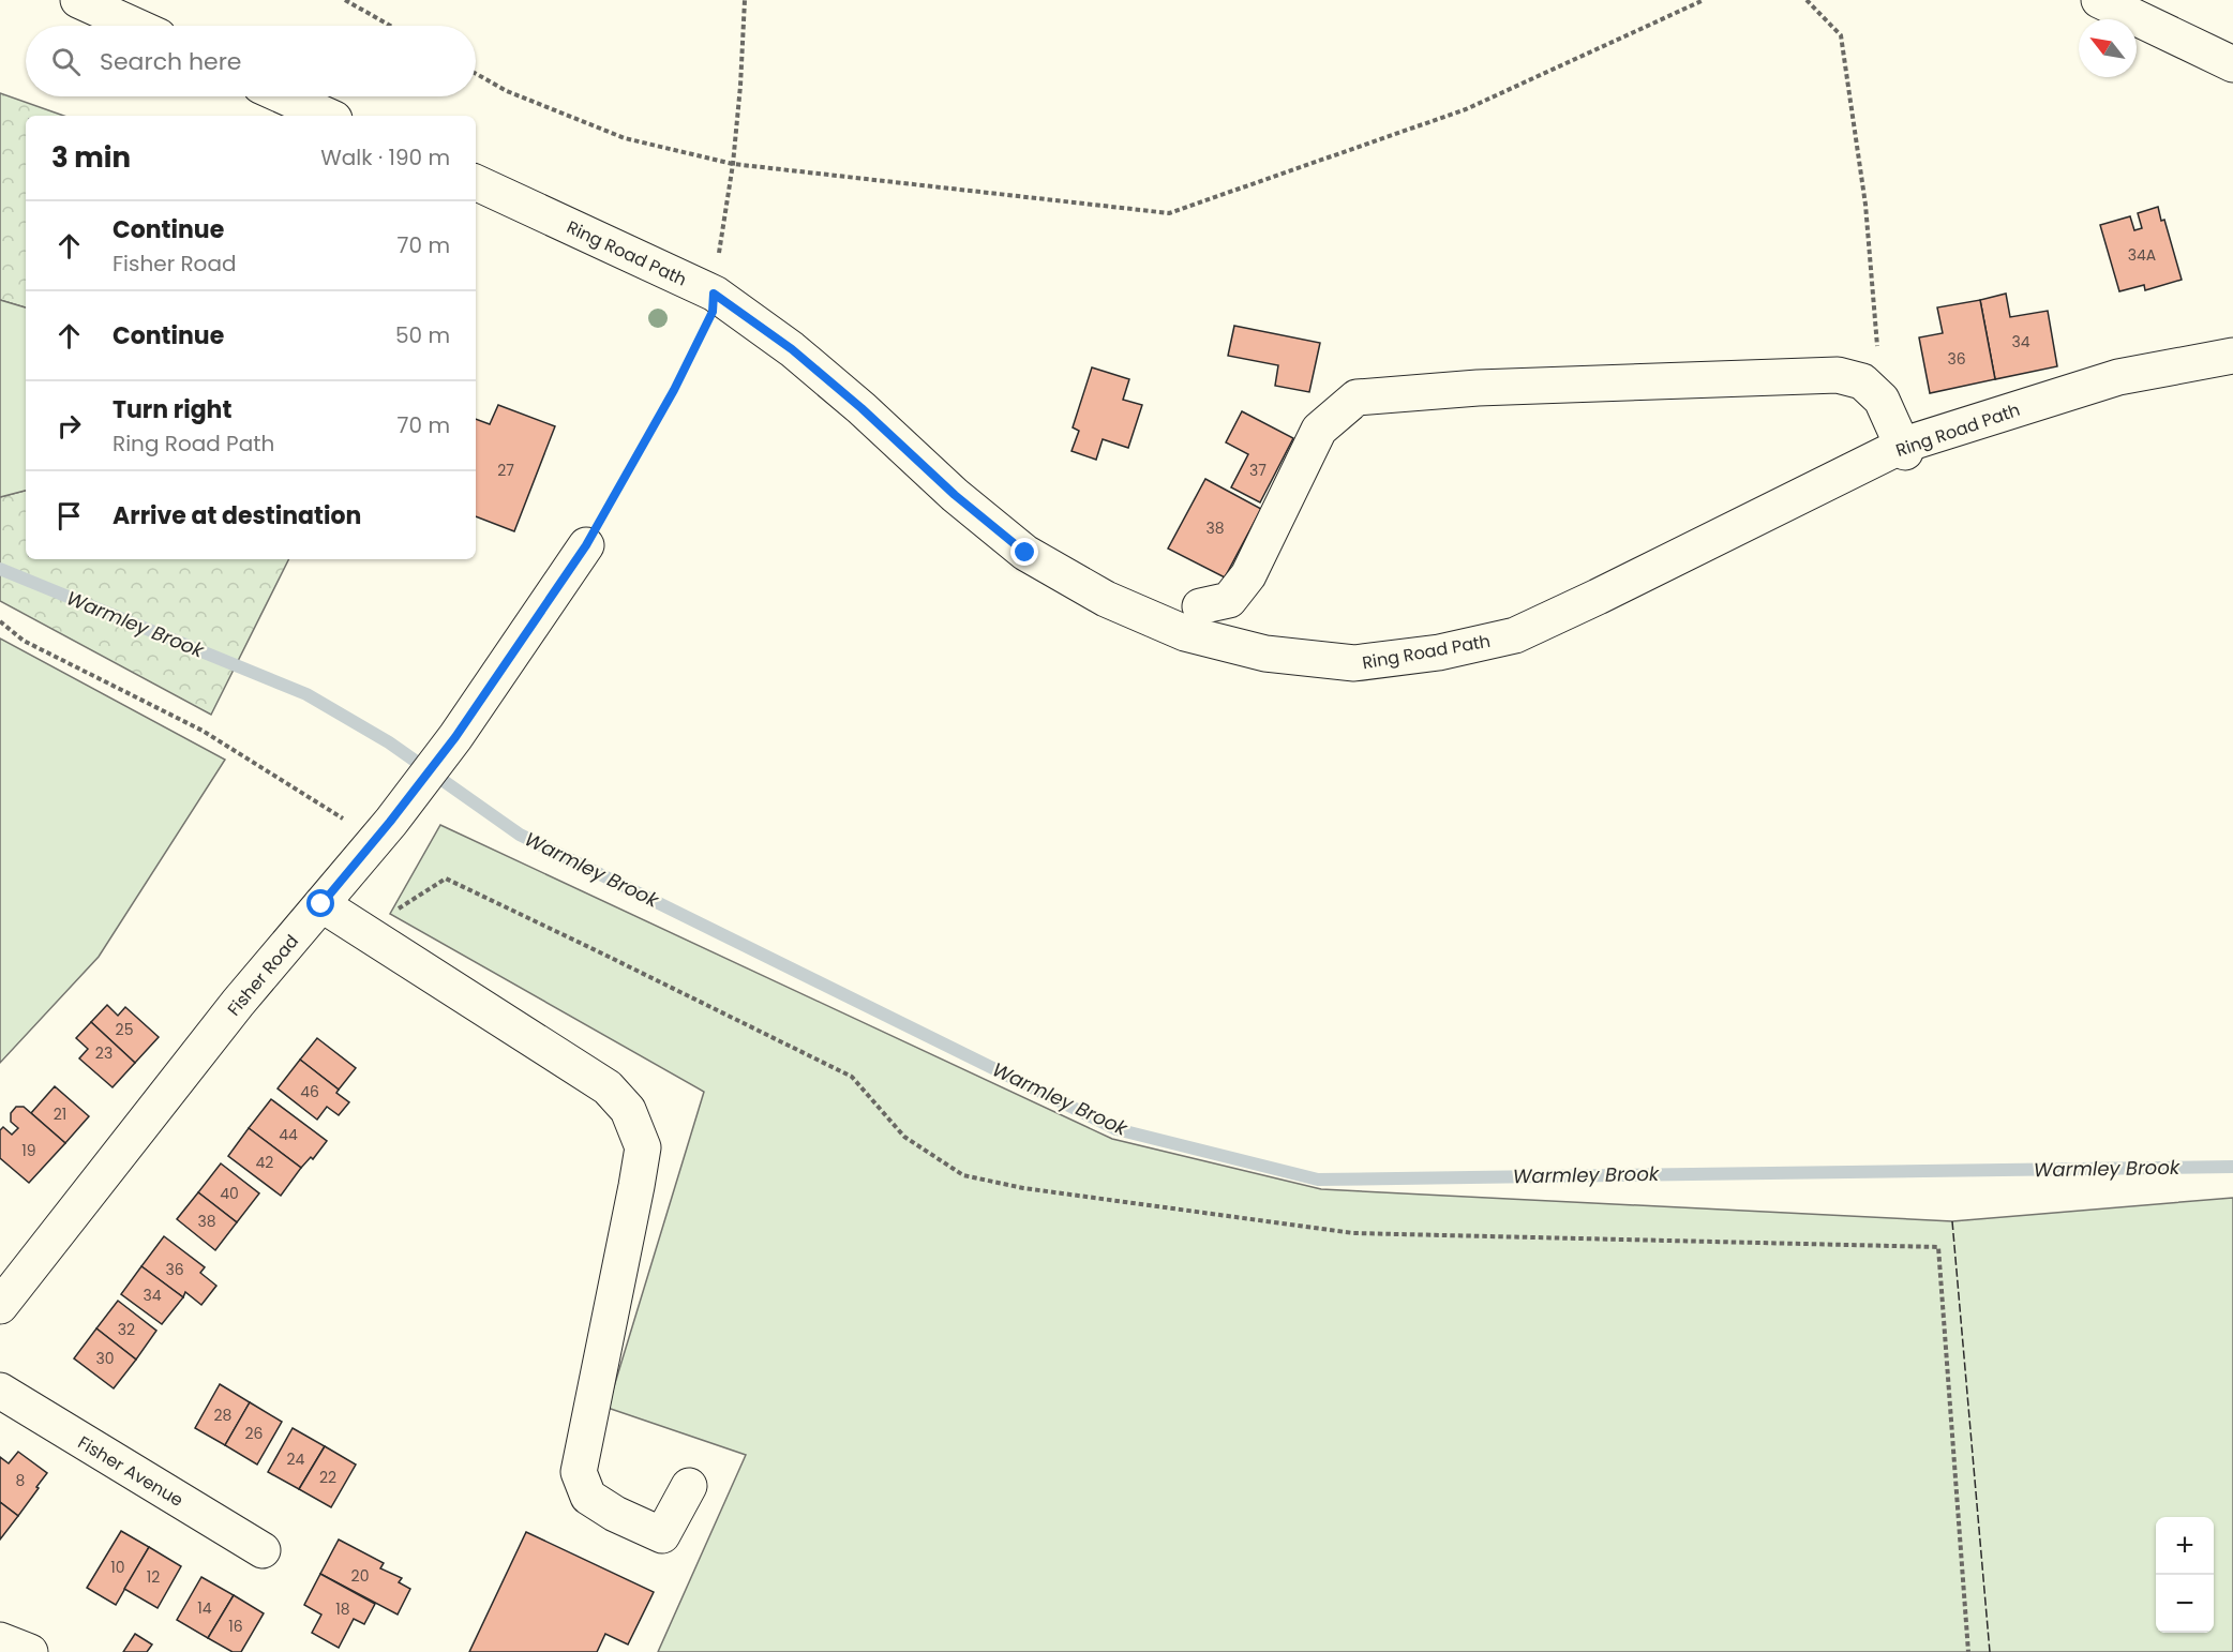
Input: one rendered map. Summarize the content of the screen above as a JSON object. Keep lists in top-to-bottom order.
{
  "streets": {
    "main road": ["Ring Road Path", "Fisher Road", "Fisher Avenue"]
  },
  "water": ["Warmley Brook"],
  "house_numbers": [
    "34A",
    "34",
    "36",
    "27",
    "37",
    "38",
    "25",
    "23",
    "46",
    "21",
    "44",
    "19",
    "42",
    "40",
    "38",
    "36",
    "34",
    "32",
    "30",
    "28",
    "26",
    "24",
    "22",
    "8",
    "10",
    "20",
    "12",
    "14",
    "18",
    "16"
  ],
  "north": "top left",
  "page": {
    "search": "Search here",
    "heading": ["3 min", "Walk · 190 m"],
    "list": [
      ["Continue", "Fisher Road", "70 m"],
      ["Continue", "50 m"],
      ["Turn right", "Ring Road Path", "70 m"],
      "Arrive at destination"
    ],
    "map_buttons": ["+", "−"]
  }
}
